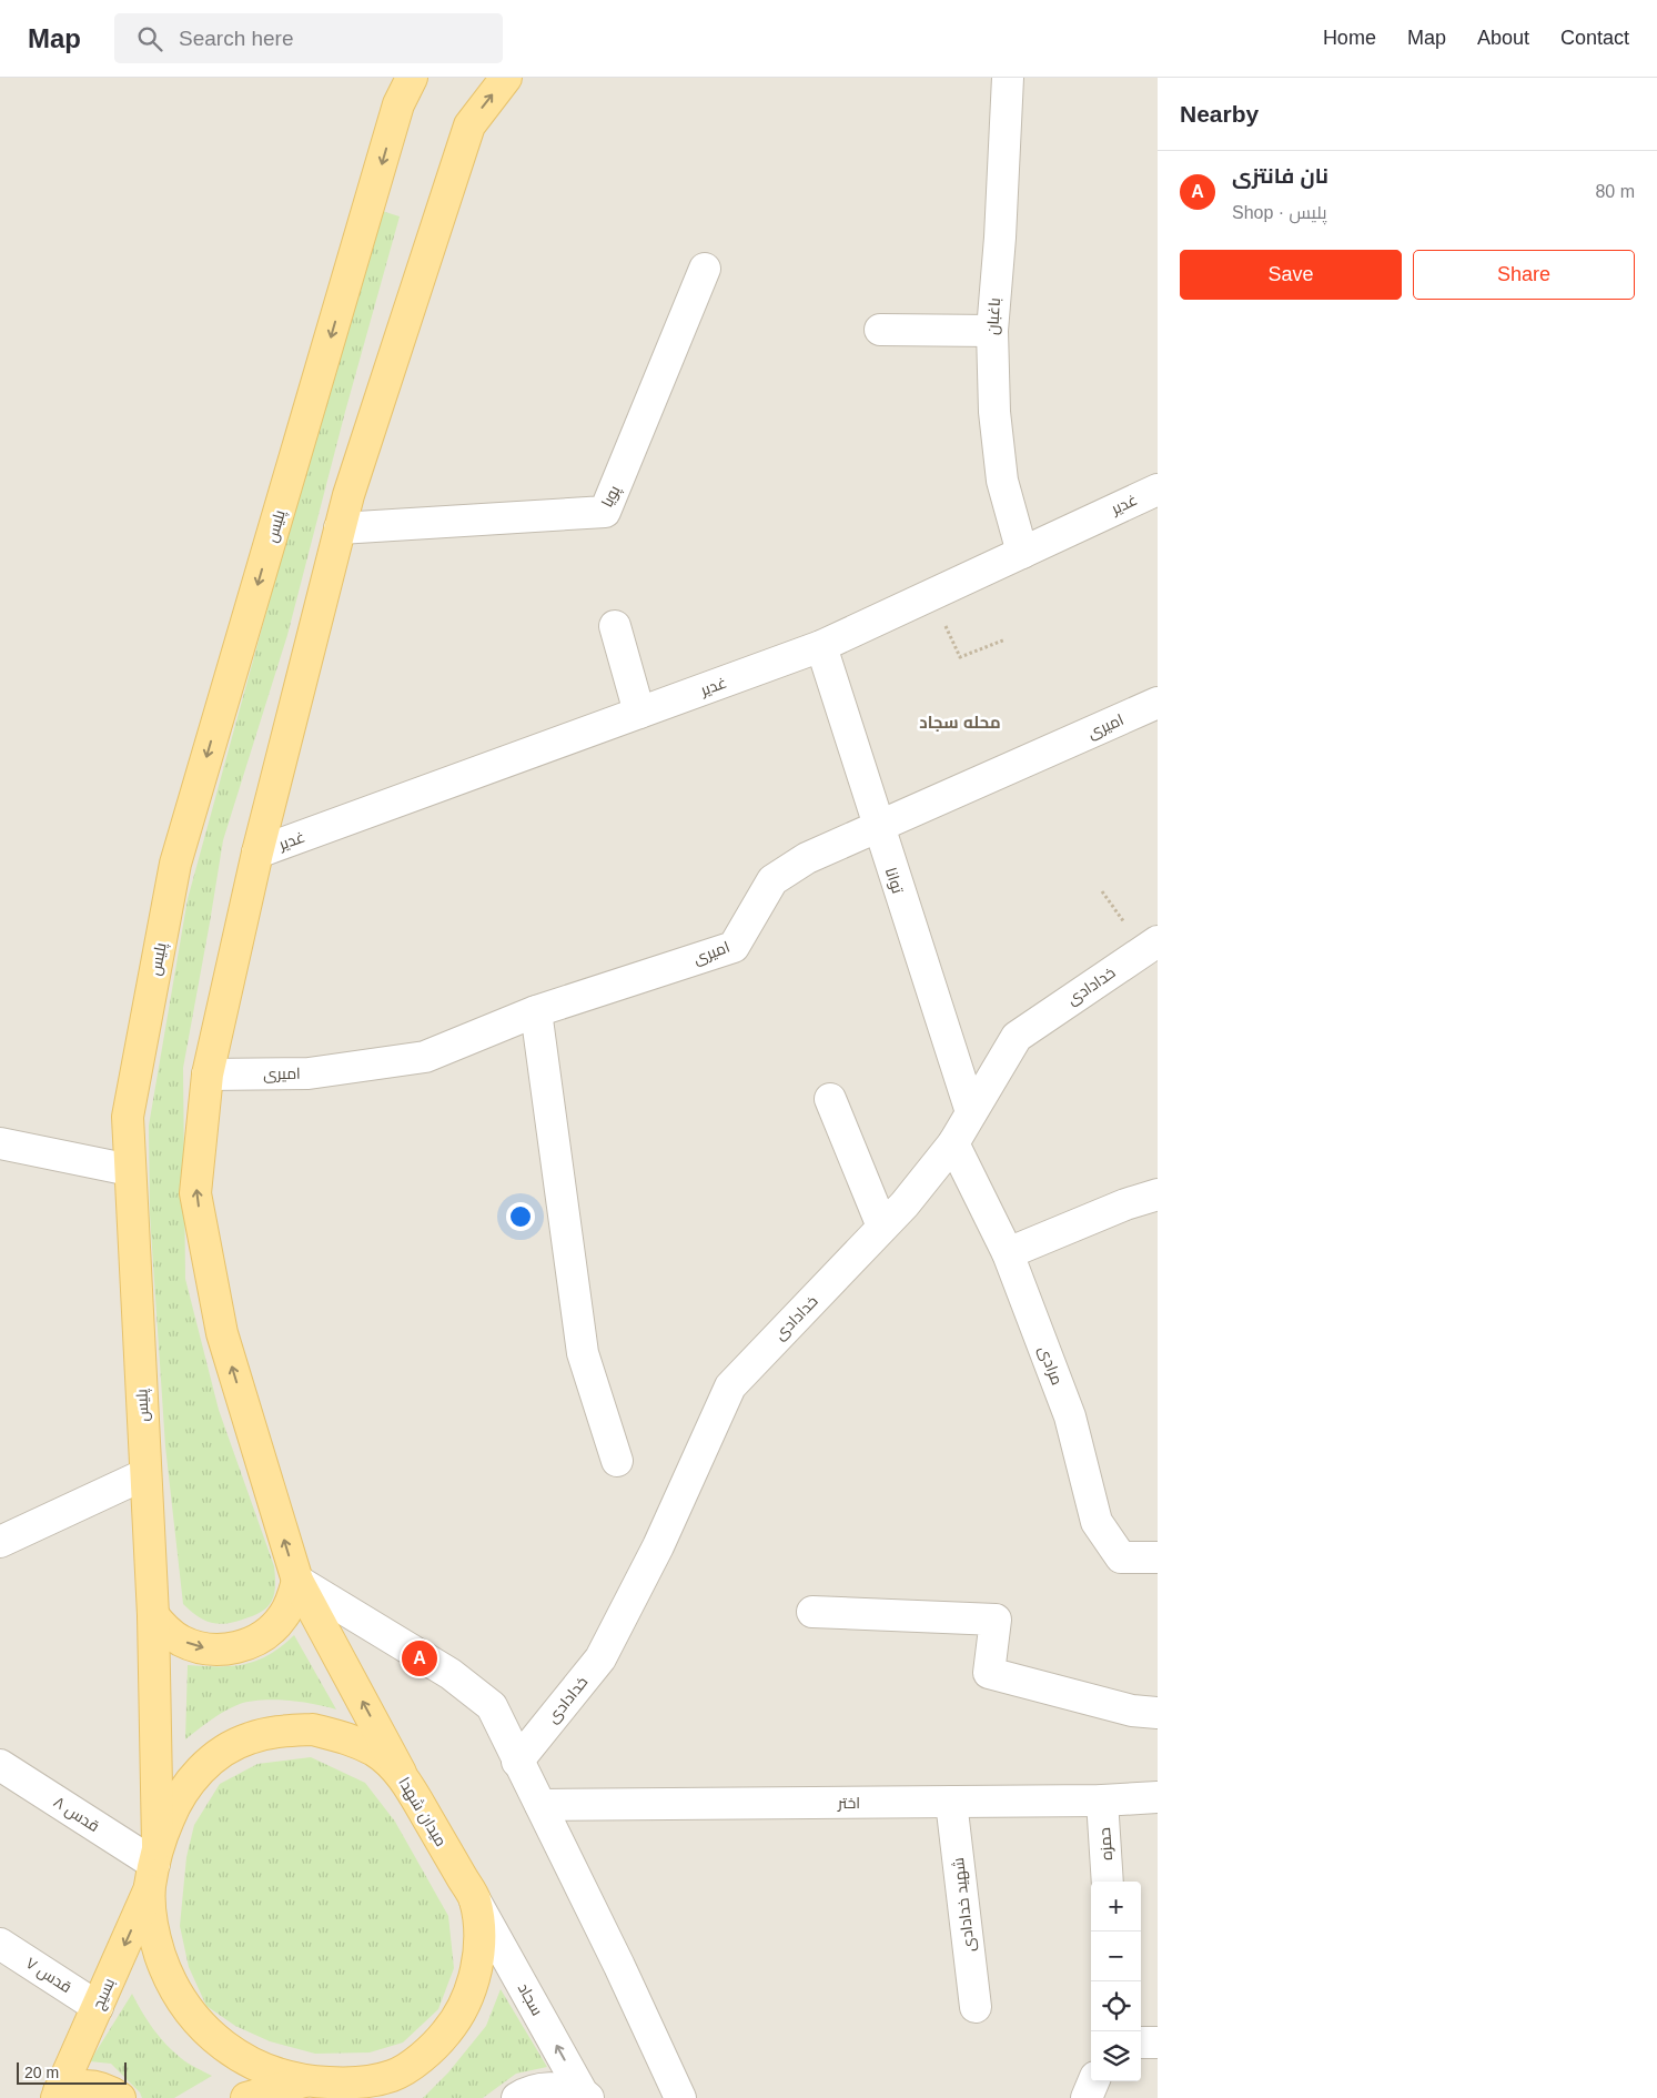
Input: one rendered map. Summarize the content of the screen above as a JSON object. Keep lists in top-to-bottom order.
{
  "streets": {
    "main road": ["پلیس", "میدان شهدا", "بسیج"],
    "street": [
      "باغبان",
      "پویا",
      "غدیر",
      "امیری",
      "توانا",
      "خدادادی",
      "مرادی",
      "اختر",
      "قدس ۸",
      "حمزه",
      "شهید خدادادی",
      "قدس ۷",
      "سجاد"
    ]
  },
  "crossings": [
    ["باغبان", "غدیر"],
    ["غدیر", "توانا"],
    ["پلیس", "میدان شهدا"],
    ["پلیس", "قدس ۸"],
    ["پلیس", "بسیج"],
    ["امیری", "توانا"],
    ["توانا", "خدادادی"],
    ["خدادادی", "مرادی"],
    ["اختر", "حمزه"],
    ["اختر", "شهید خدادادی"],
    ["میدان شهدا", "قدس ۸"],
    ["میدان شهدا", "بسیج"],
    ["میدان شهدا", "سجاد"],
    ["قدس ۸", "بسیج"],
    ["قدس ۷", "بسیج"]
  ],
  "one_way": ["بسیج"],
  "districts": ["محله سجاد"],
  "scale_bar": "20 m",
  "page": {
    "header": "Map",
    "search": "Search here",
    "nav": [
      "Home",
      "Map",
      "About",
      "Contact"
    ],
    "heading": "Nearby",
    "list": [
      {
        "mark": "A",
        "name": "نان فانتزی",
        "note": "Shop · پلیس",
        "value": "80 m"
      }
    ],
    "buttons": ["Save", "Share"],
    "pins": "A",
    "map_buttons": ["+", "−"],
    "scale": "20 m"
  }
}
